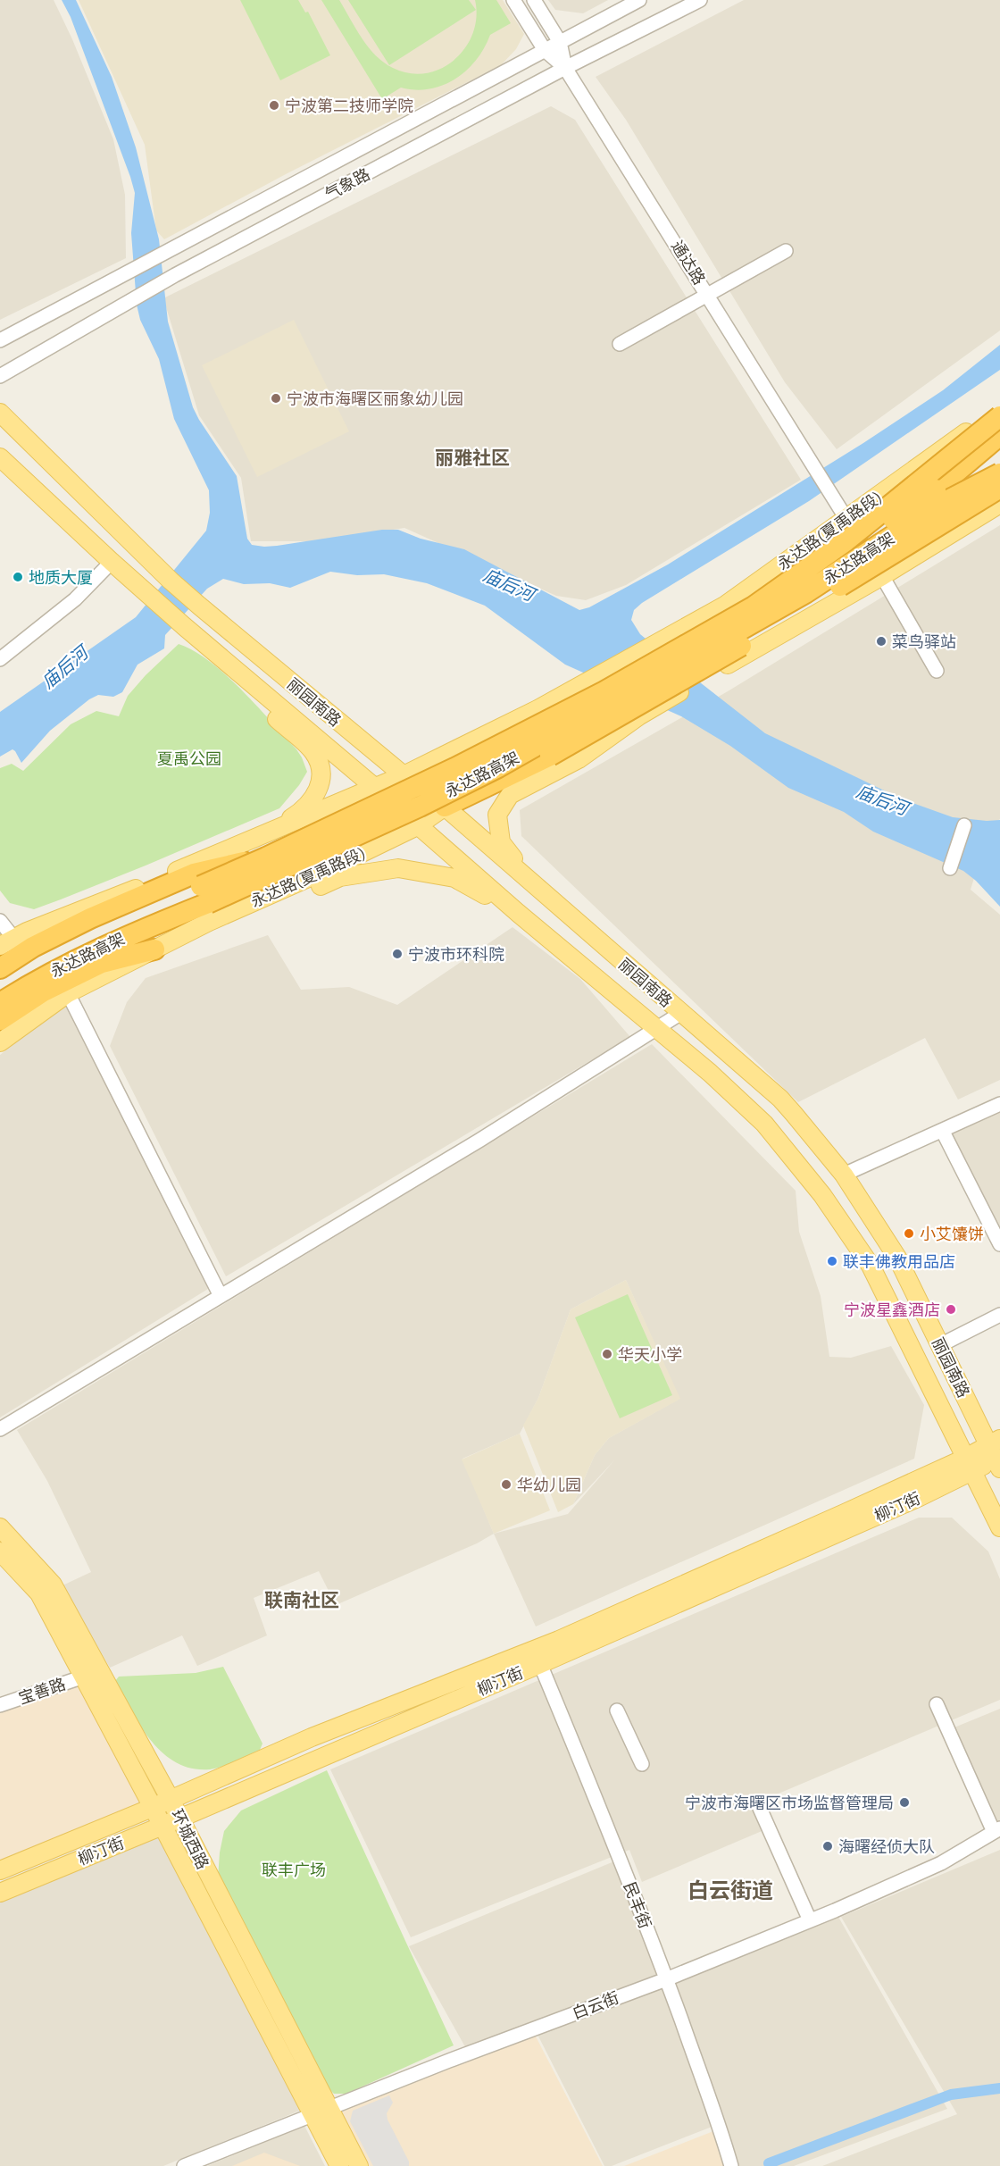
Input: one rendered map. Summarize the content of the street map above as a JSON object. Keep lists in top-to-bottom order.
{
  "streets": {
    "highway": ["永达路高架"],
    "main road": [
      "永达路(夏禹路段)",
      "丽园南路",
      "柳汀街",
      "环城西路"
    ],
    "street": [
      "气象路",
      "通达路",
      "宝善路",
      "民丰街",
      "白云街"
    ]
  },
  "crossings": [
    ["气象路", "通达路"],
    ["通达路", "永达路(夏禹路段)"],
    ["永达路(夏禹路段)", "永达路高架"],
    ["永达路(夏禹路段)", "丽园南路"],
    ["丽园南路", "柳汀街"],
    ["柳汀街", "环城西路"],
    ["柳汀街", "民丰街"],
    ["宝善路", "环城西路"],
    ["环城西路", "白云街"],
    ["民丰街", "白云街"]
  ],
  "districts": ["丽雅社区", "联南社区", "白云街道"],
  "water": ["庙后河"],
  "parks": ["夏禹公园", "联丰广场"],
  "places": [
    "宁波第二技师学院",
    "宁波市海曙区丽象幼儿园",
    "地质大厦",
    "菜鸟驿站",
    "宁波市环科院",
    "小艾馕饼",
    "联丰佛教用品店",
    "宁波星鑫酒店",
    "华天小学",
    "华幼儿园",
    "宁波市海曙区市场监督管理局",
    "海曙经侦大队"
  ]
}
